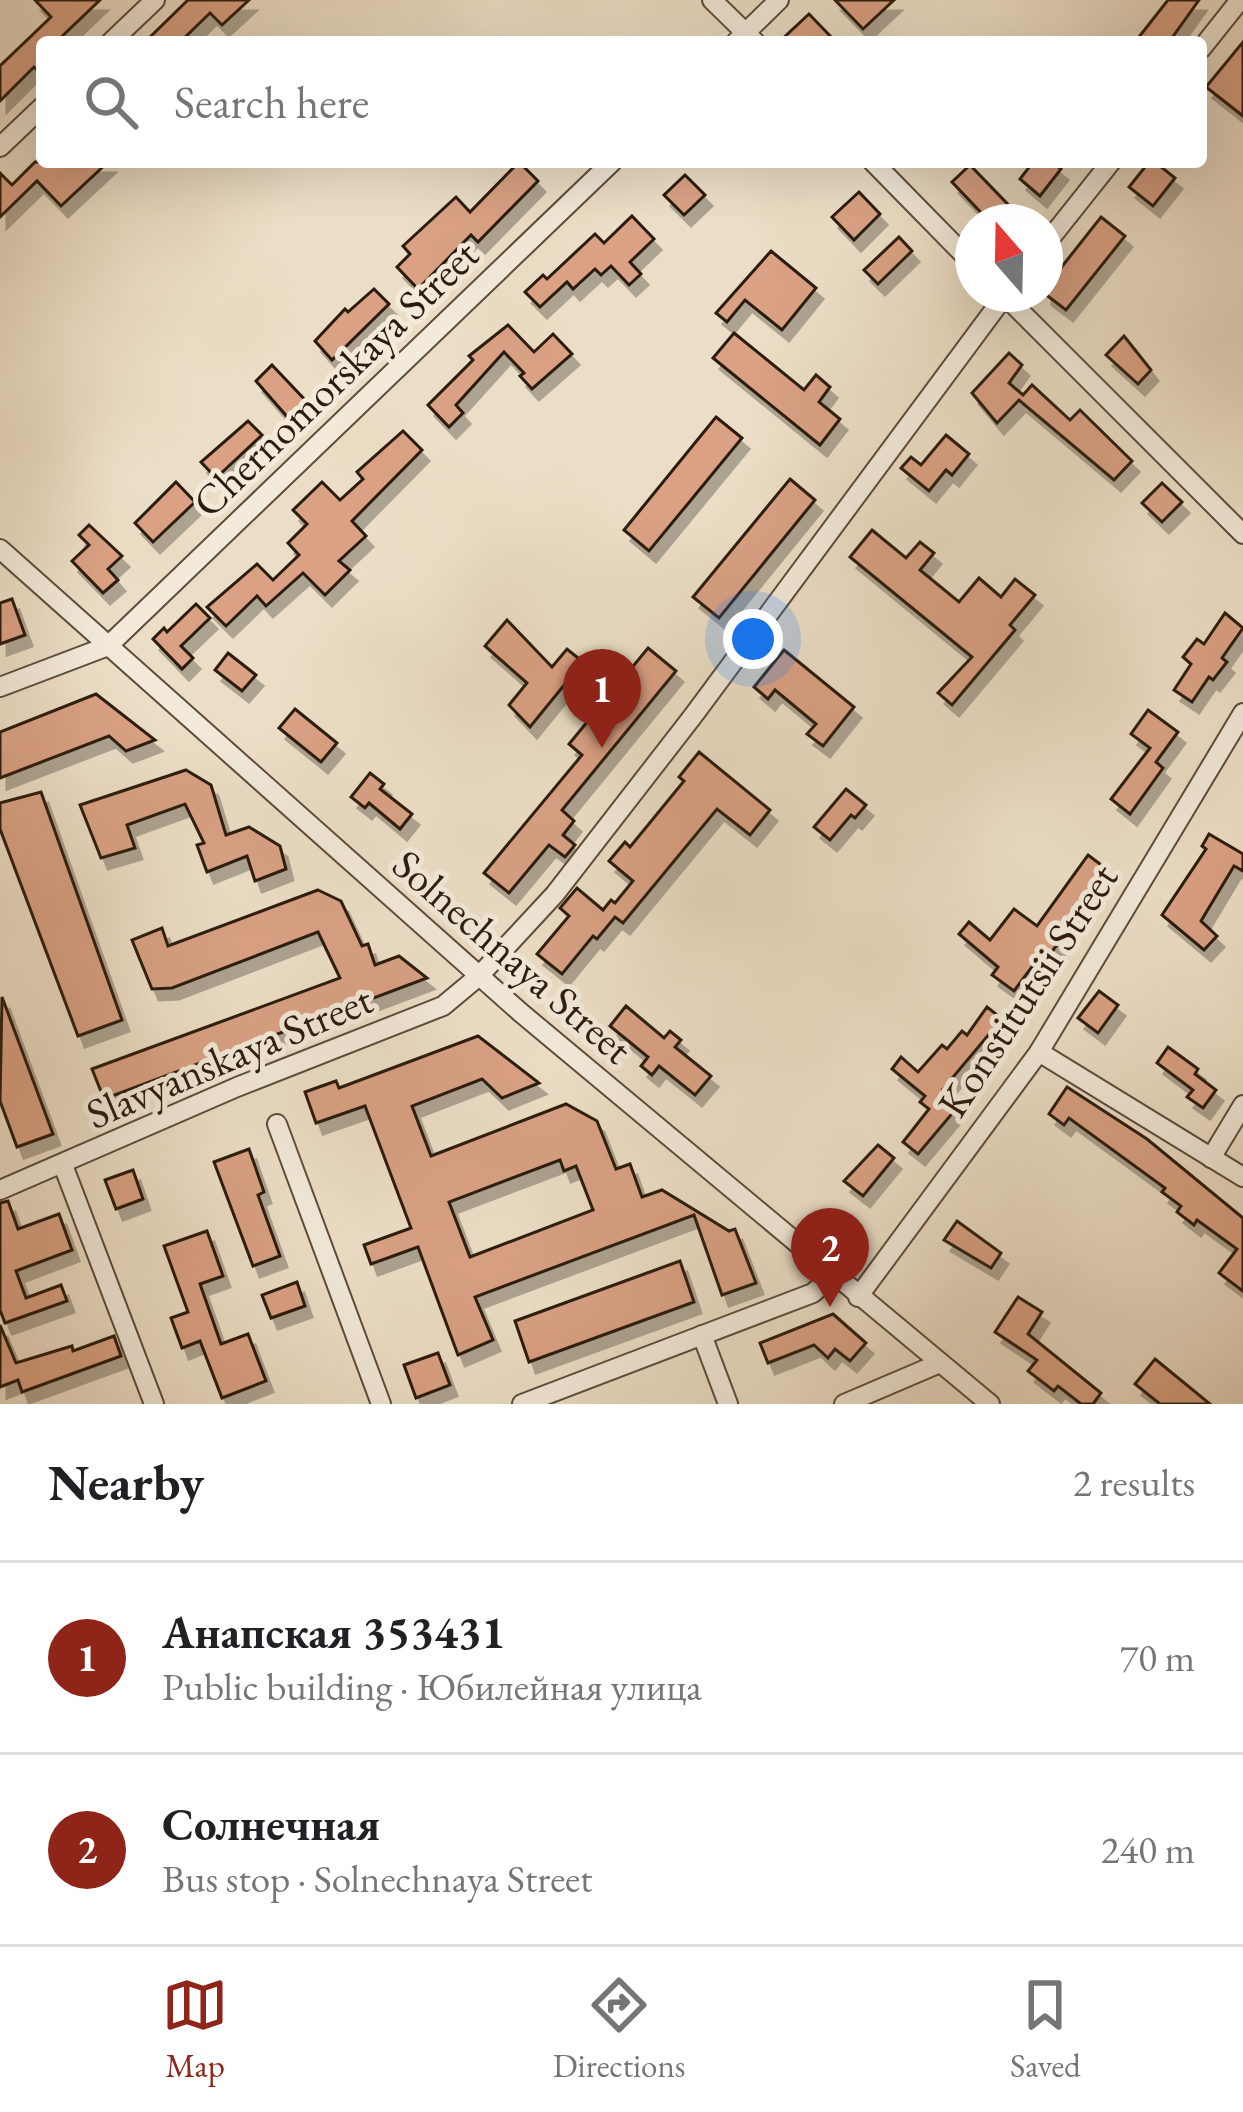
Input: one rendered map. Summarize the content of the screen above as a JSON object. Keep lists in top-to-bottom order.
{
  "streets": {
    "street": [
      "Chernomorskaya Street",
      "Solnechnaya Street",
      "Konstitutsii Street",
      "Slavyanskaya Street"
    ]
  },
  "crossings": [
    ["Chernomorskaya Street", "Solnechnaya Street"],
    ["Solnechnaya Street", "Konstitutsii Street"],
    ["Solnechnaya Street", "Slavyanskaya Street"]
  ],
  "north": "top",
  "page": {
    "search": "Search here",
    "pins": ["1", "2"],
    "heading": ["Nearby", "2 results"],
    "list": [
      {
        "mark": "1",
        "name": "Анапская 353431",
        "note": "Public building · Юбилейная улица",
        "value": "70 m"
      },
      {
        "mark": "2",
        "name": "Солнечная",
        "note": "Bus stop · Solnechnaya Street",
        "value": "240 m"
      }
    ],
    "nav": ["Map", "Directions", "Saved"]
  }
}
